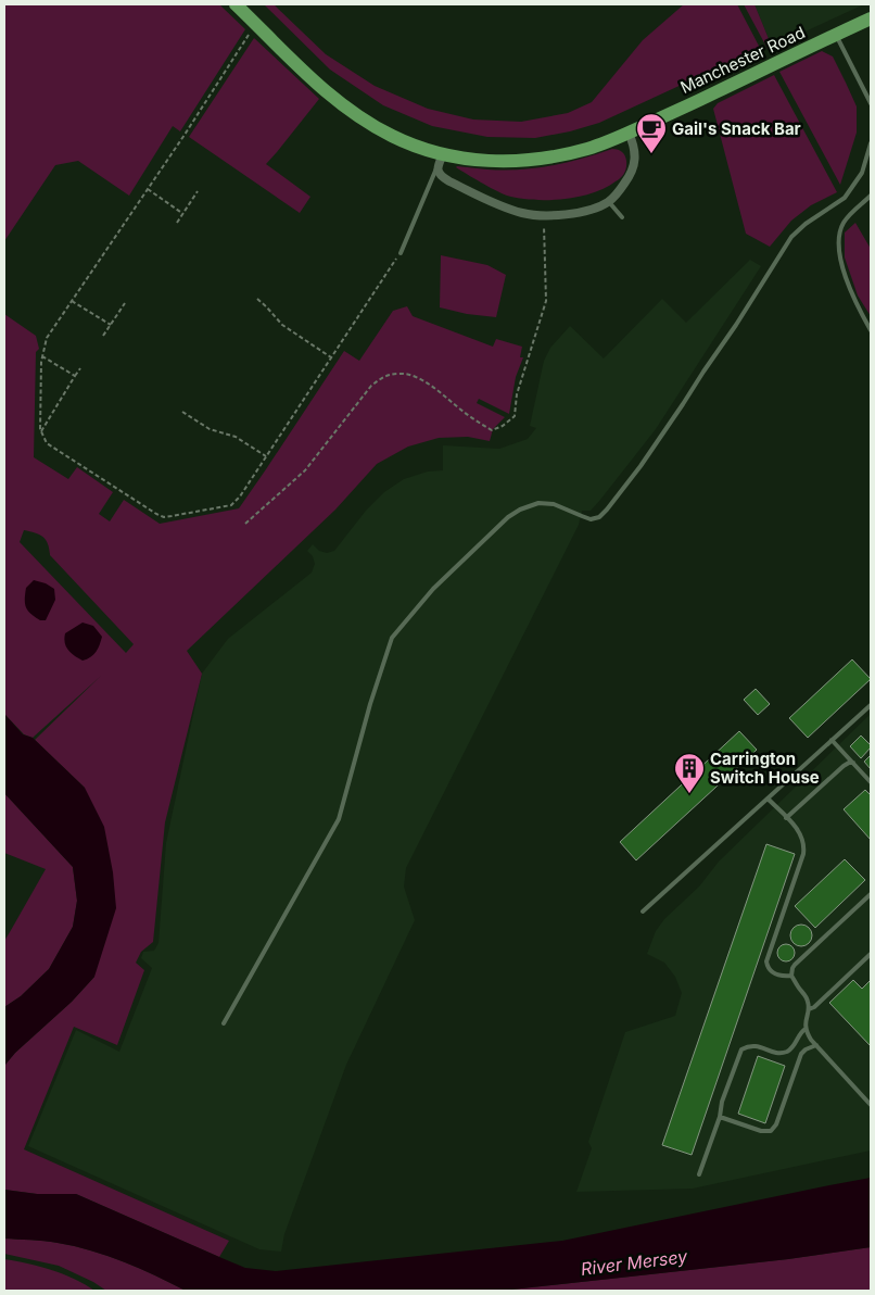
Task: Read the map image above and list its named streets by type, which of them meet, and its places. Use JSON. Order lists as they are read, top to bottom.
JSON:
{
  "streets": {
    "main road": ["Manchester Road"]
  },
  "water": ["River Mersey"],
  "places": {
    "cafe": ["Gail's Snack Bar"],
    "building": ["Carrington Switch House"]
  }
}
